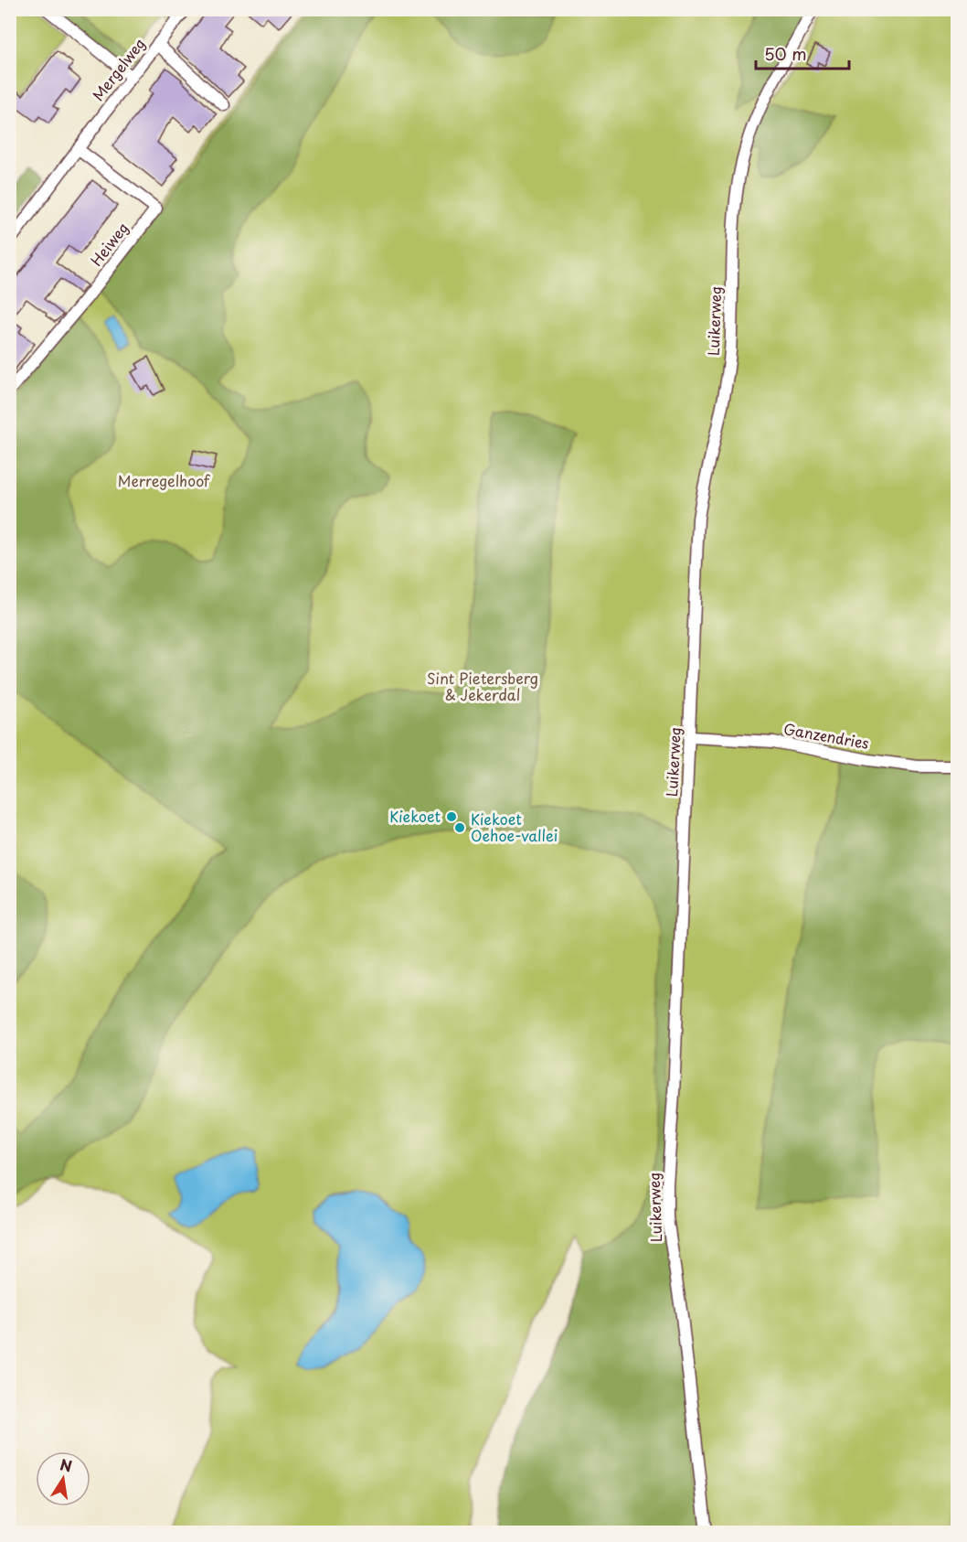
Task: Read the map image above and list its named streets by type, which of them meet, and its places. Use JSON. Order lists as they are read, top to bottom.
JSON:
{
  "streets": {
    "street": [
      "Mergelweg",
      "Heiweg",
      "Luikerweg",
      "Ganzendries"
    ]
  },
  "crossings": [
    ["Mergelweg", "Heiweg"],
    ["Luikerweg", "Ganzendries"]
  ],
  "parks": ["Merregelhoof", "Sint Pietersberg & Jekerdal"],
  "places": ["Kiekoet", "Kiekoet Oehoe-vallei"],
  "scale_bar": "50 m",
  "north": "top"
}
